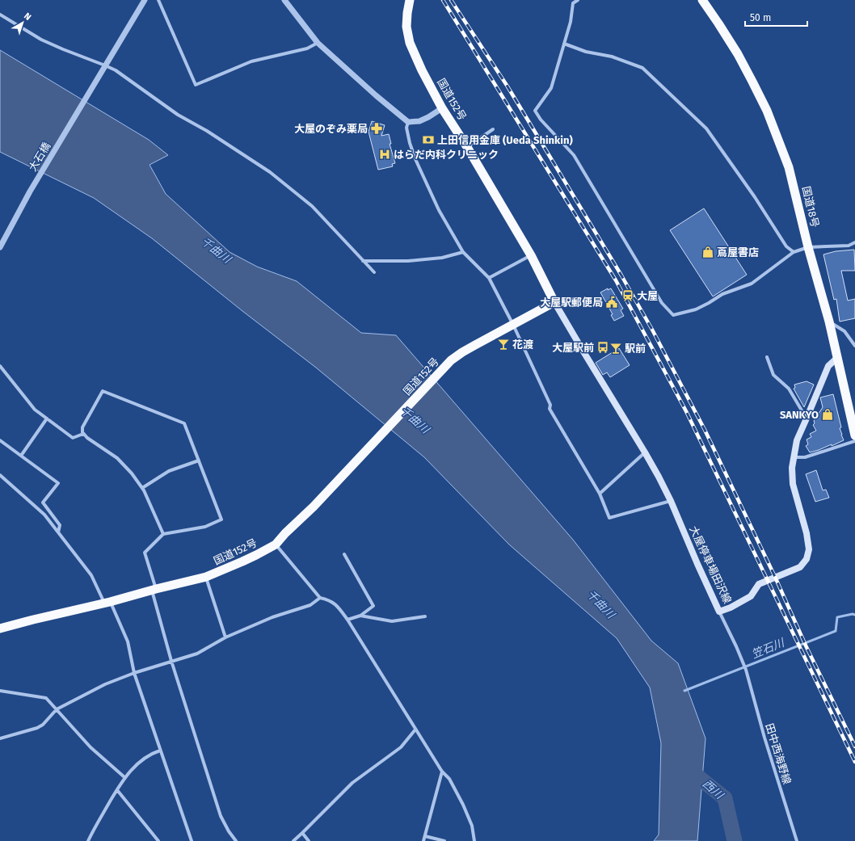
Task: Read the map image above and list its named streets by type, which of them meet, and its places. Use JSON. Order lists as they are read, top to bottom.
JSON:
{
  "streets": {
    "highway": ["国道152号", "国道18号"],
    "main road": ["大屋停車場田沢線"],
    "street": ["大石橋", "田中西海野線"]
  },
  "crossings": [
    ["国道152号", "大屋停車場田沢線"],
    ["国道18号", "大屋停車場田沢線"],
    ["大屋停車場田沢線", "田中西海野線"]
  ],
  "water": ["千曲川", "笠石川", "西川"],
  "places": {
    "pharmacy": ["大屋のぞみ薬局"],
    "bank": ["上田信用金庫 (Ueda Shinkin)"],
    "hospital": ["はらだ内科クリニック"],
    "shop": ["蔦屋書店", "SANKYO"],
    "station": ["大屋"],
    "public building": ["大屋駅郵便局"],
    "bar": ["花渡", "駅前"],
    "bus stop": ["大屋駅前"]
  },
  "scale_bar": "50 m",
  "north": "top right"
}
